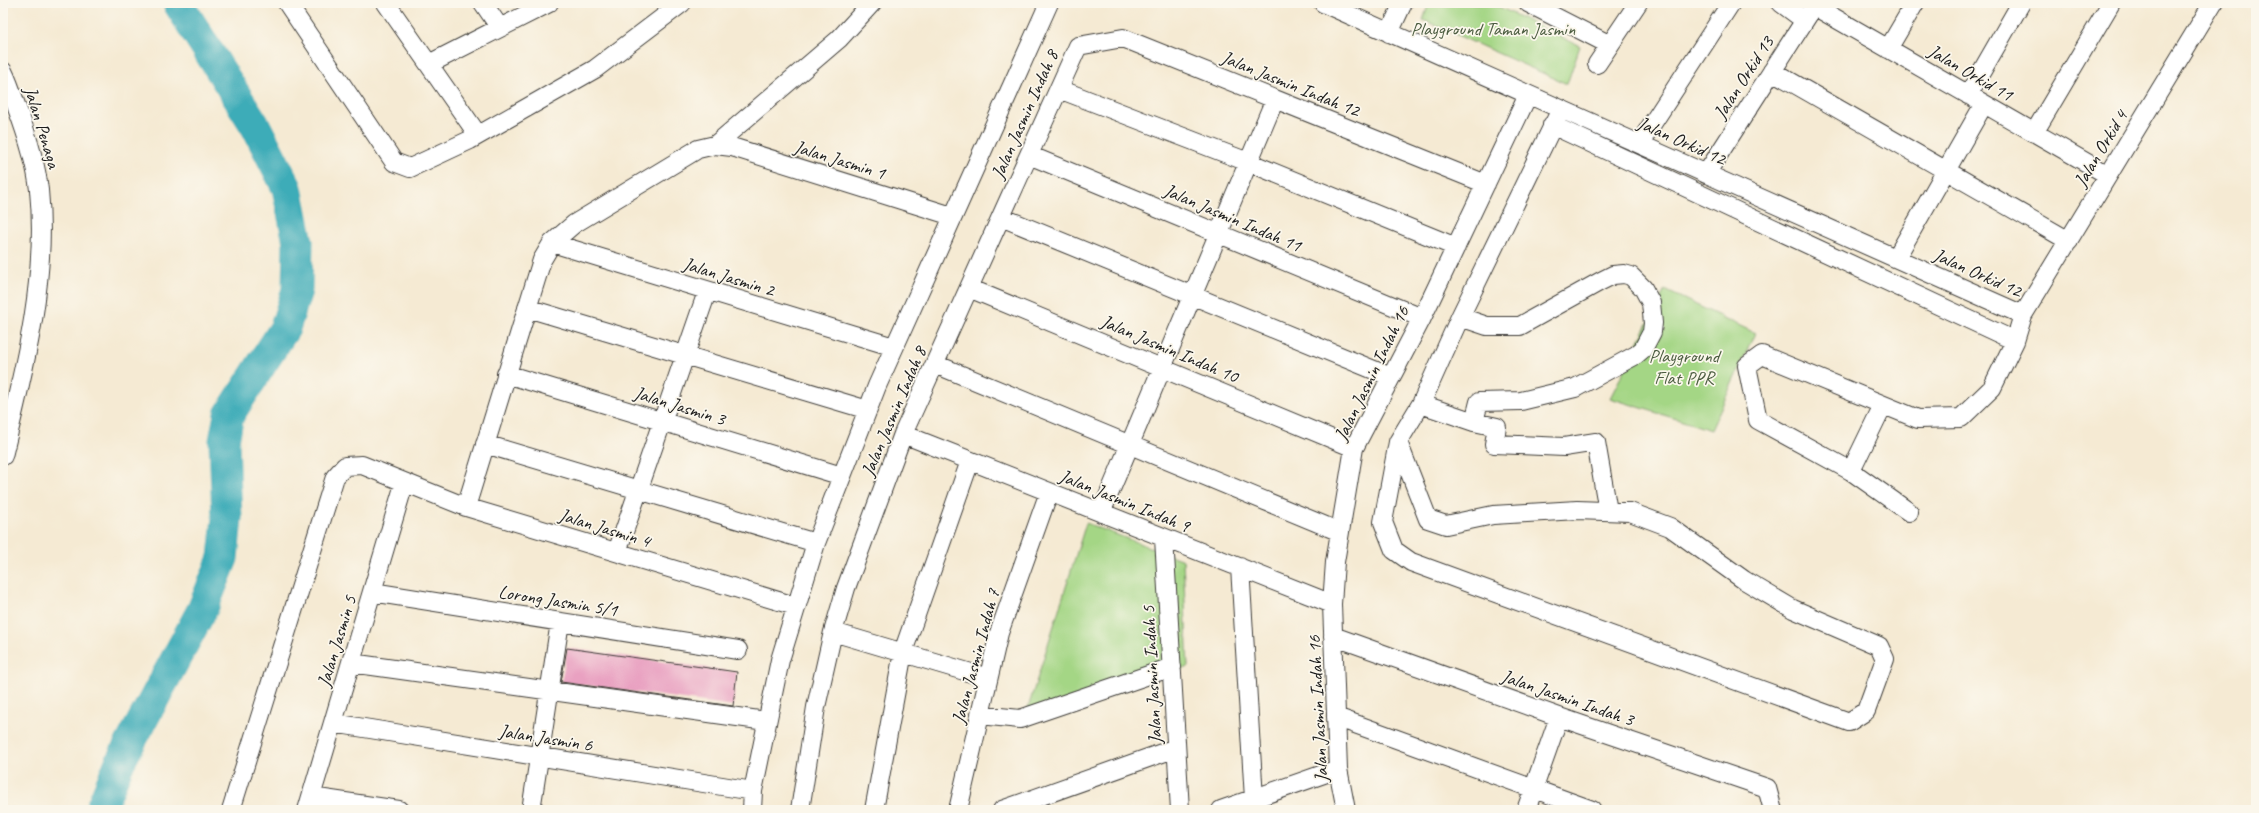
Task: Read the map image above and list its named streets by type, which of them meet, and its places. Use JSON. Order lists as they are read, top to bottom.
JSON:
{
  "streets": {
    "street": [
      "Jalan Orkid 11",
      "Jalan Orkid 13",
      "Jalan Jasmin Indah 12",
      "Jalan Jasmin Indah 8",
      "Jalan Penaga",
      "Jalan Orkid 12",
      "Jalan Orkid 4",
      "Jalan Jasmin 1",
      "Jalan Jasmin Indah 11",
      "Jalan Jasmin 2",
      "Jalan Jasmin Indah 10",
      "Jalan Jasmin Indah 16",
      "Jalan Jasmin 3",
      "Jalan Jasmin Indah 9",
      "Jalan Jasmin 4",
      "Lorong Jasmin 5/1",
      "Jalan Jasmin 5",
      "Jalan Jasmin Indah 7",
      "Jalan Jasmin Indah 5",
      "Jalan Jasmin Indah 3",
      "Jalan Jasmin 6"
    ]
  },
  "crossings": [
    ["Jalan Orkid 11", "Jalan Orkid 13"],
    ["Jalan Orkid 11", "Jalan Orkid 4"],
    ["Jalan Orkid 13", "Jalan Orkid 12"],
    ["Jalan Jasmin Indah 12", "Jalan Jasmin Indah 8"],
    ["Jalan Jasmin Indah 12", "Jalan Jasmin Indah 16"],
    ["Jalan Jasmin Indah 8", "Jalan Jasmin Indah 11"],
    ["Jalan Jasmin Indah 8", "Jalan Jasmin Indah 10"],
    ["Jalan Jasmin Indah 8", "Jalan Jasmin Indah 9"],
    ["Jalan Orkid 12", "Jalan Orkid 4"],
    ["Jalan Orkid 12", "Jalan Jasmin Indah 16"],
    ["Jalan Jasmin Indah 11", "Jalan Jasmin Indah 16"],
    ["Jalan Jasmin Indah 10", "Jalan Jasmin Indah 16"],
    ["Jalan Jasmin Indah 16", "Jalan Jasmin Indah 9"],
    ["Jalan Jasmin Indah 16", "Jalan Jasmin Indah 3"],
    ["Jalan Jasmin Indah 9", "Jalan Jasmin Indah 7"],
    ["Jalan Jasmin Indah 9", "Jalan Jasmin Indah 5"],
    ["Jalan Jasmin 4", "Jalan Jasmin 5"],
    ["Lorong Jasmin 5/1", "Jalan Jasmin 5"],
    ["Jalan Jasmin 5", "Jalan Jasmin 6"]
  ],
  "parks": ["Playground Taman Jasmin", "Playground Flat PPR"]
}
